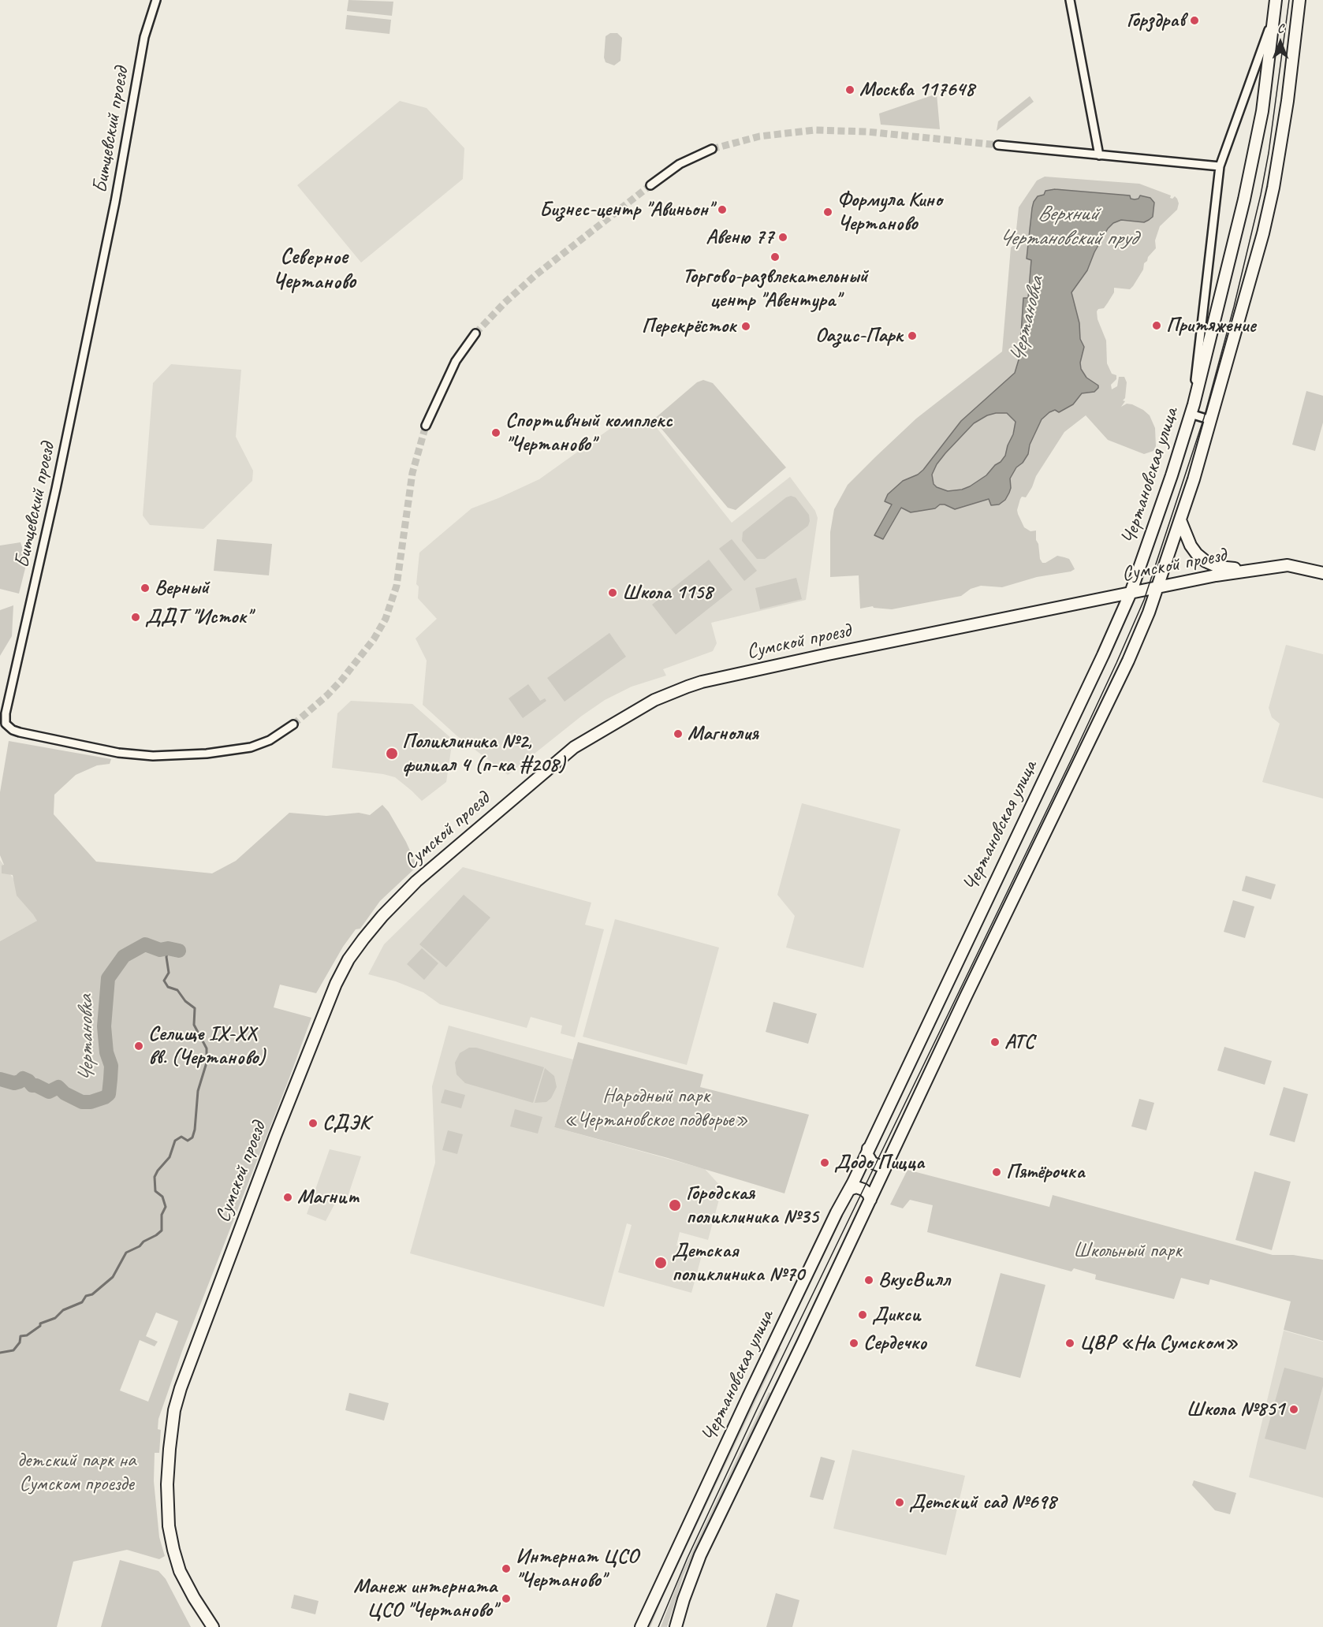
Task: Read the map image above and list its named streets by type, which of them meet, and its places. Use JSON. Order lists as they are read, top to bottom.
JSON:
{
  "streets": {
    "main road": ["Чертановская улица", "Сумской проезд"],
    "street": ["Битцевский проезд"]
  },
  "crossings": [
    ["Чертановская улица", "Сумской проезд"]
  ],
  "districts": ["Северное Чертаново"],
  "water": ["Верхний Чертановский пруд", "Чертановка"],
  "parks": ["Народный парк «Чертановское подворье»", "Школьный парк", "детский парк на Сумском проезде"],
  "places": [
    "Горздрав",
    "Москва 117648",
    "Бизнес-центр \"Авиньон\"",
    "Формула Кино Чертаново",
    "Авеню 77",
    "Торгово-развлекательный центр \"Авентура\"",
    "Притяжение",
    "Перекрёсток",
    "Оазис-Парк",
    "Спортивный комплекс \"Чертаново\"",
    "Верный",
    "Школа 1158",
    "ДДТ \"Исток\"",
    "Магнолия",
    "Поликлиника №2, филиал 4 (п-ка #208)",
    "АТС",
    "Селище IX-XX вв. (Чертаново)",
    "СДЭК",
    "Додо Пицца",
    "Пятёрочка",
    "Магнит",
    "Городская поликлиника №35",
    "Детская поликлиника №70",
    "ВкусВилл",
    "Дикси",
    "Сердечко",
    "ЦВР «На Сумском»",
    "Школа №851",
    "Детский сад №698",
    "Интернат ЦСО \"Чертаново\"",
    "Манеж интерната ЦСО \"Чертаново\""
  ],
  "north": "top"
}
